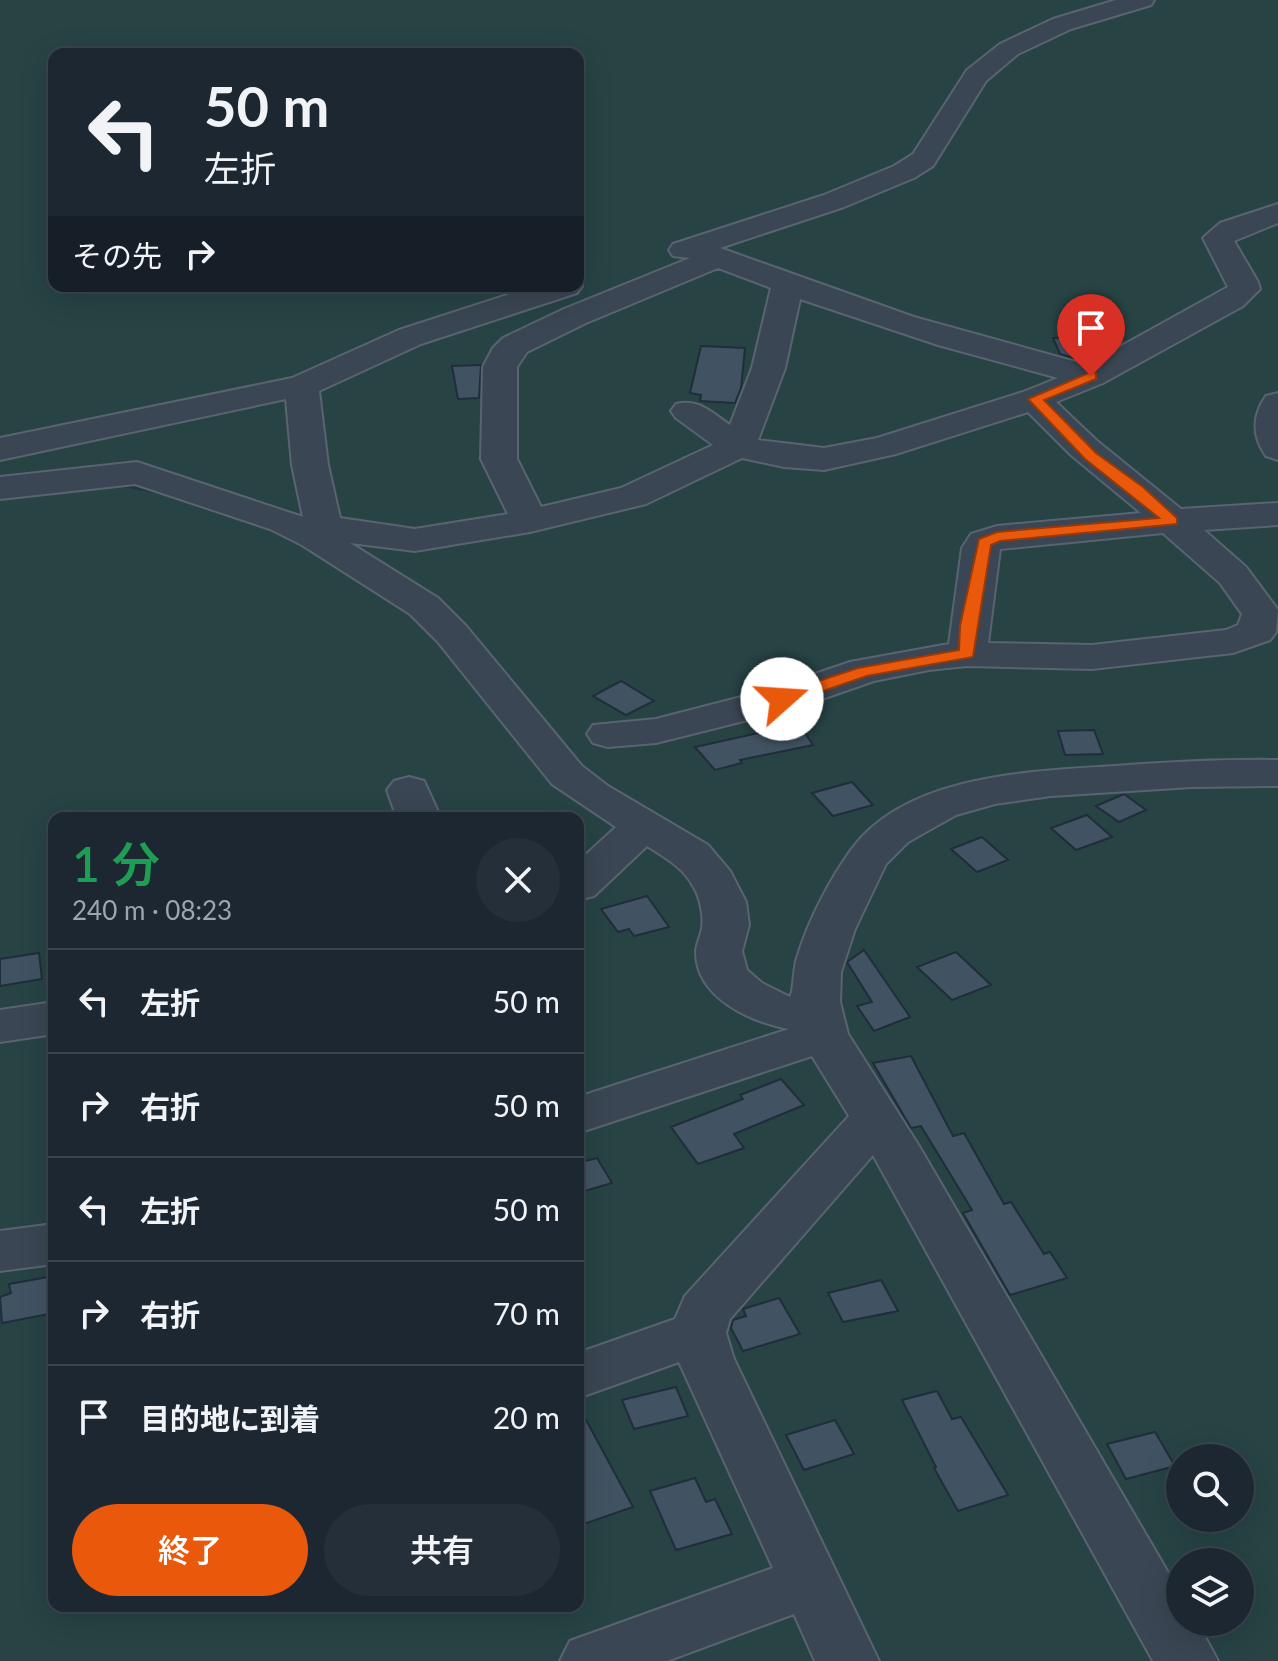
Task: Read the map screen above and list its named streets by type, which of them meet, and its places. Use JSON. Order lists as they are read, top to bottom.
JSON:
{
  "page": {
    "turn": ["50 m", "左折"],
    "then": "その先",
    "heading": ["1 分", "240 m · 08:23"],
    "list": [
      {
        "name": "左折",
        "value": "50 m"
      },
      {
        "name": "右折",
        "value": "50 m"
      },
      {
        "name": "左折",
        "value": "50 m"
      },
      {
        "name": "右折",
        "value": "70 m"
      },
      {
        "name": "目的地に到着",
        "value": "20 m"
      }
    ],
    "buttons": ["終了", "共有"]
  }
}
